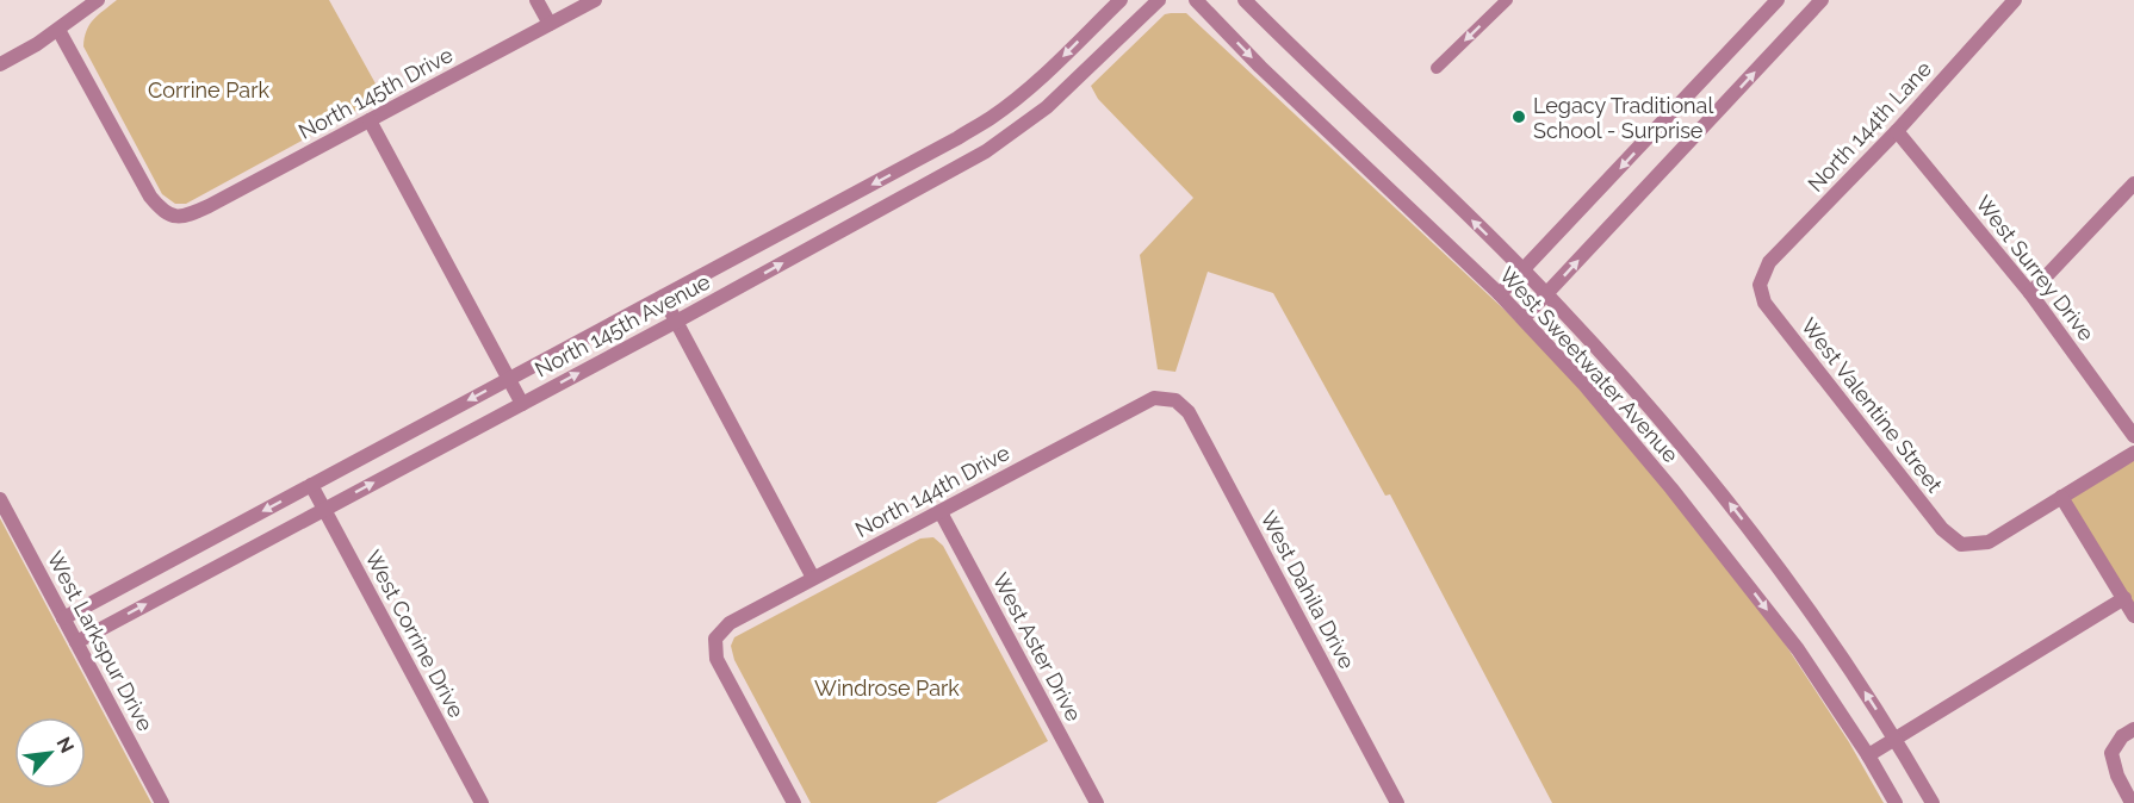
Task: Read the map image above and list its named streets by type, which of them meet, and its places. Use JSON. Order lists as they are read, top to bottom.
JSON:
{
  "streets": {
    "street": [
      "North 145th Drive",
      "North 144th Lane",
      "West Surrey Drive",
      "North 145th Avenue",
      "West Sweetwater Avenue",
      "West Valentine Street",
      "North 144th Drive",
      "West Dahila Drive",
      "West Corrine Drive",
      "West Larkspur Drive",
      "West Aster Drive"
    ]
  },
  "crossings": [
    ["North 144th Lane", "West Surrey Drive"],
    ["North 144th Lane", "West Valentine Street"],
    ["North 145th Avenue", "West Corrine Drive"],
    ["North 145th Avenue", "West Larkspur Drive"],
    ["North 144th Drive", "West Dahila Drive"],
    ["North 144th Drive", "West Aster Drive"]
  ],
  "parks": ["Corrine Park", "Windrose Park"],
  "places": ["Legacy Traditional School - Surprise"],
  "north": "top right"
}
